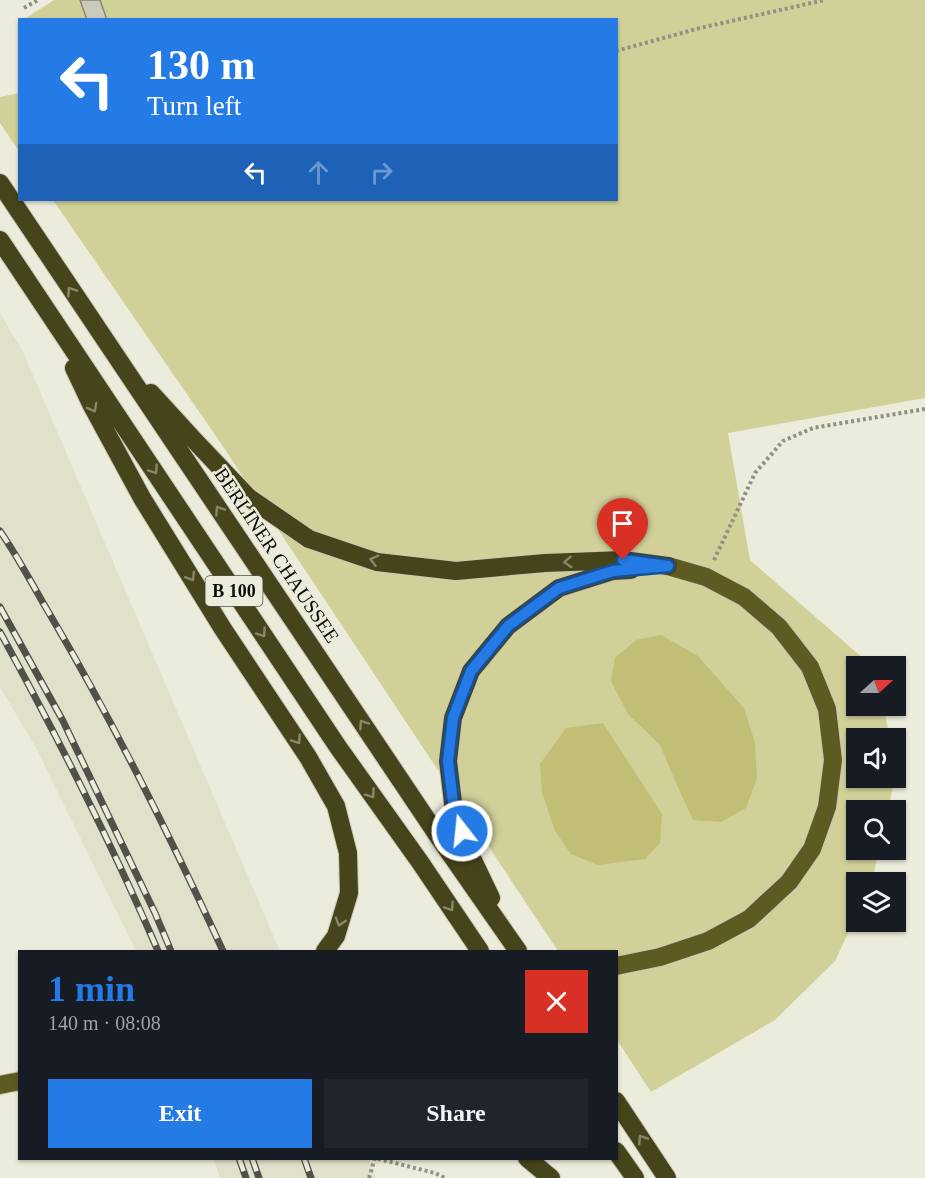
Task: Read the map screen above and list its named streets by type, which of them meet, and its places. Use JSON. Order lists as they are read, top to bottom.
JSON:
{
  "streets": {
    "highway": ["BERLINER CHAUSSEE", "B 100"]
  },
  "north": "right",
  "page": {
    "turn": ["130 m", "Turn left"],
    "heading": ["1 min", "140 m · 08:08"],
    "buttons": ["Exit", "Share"]
  }
}
